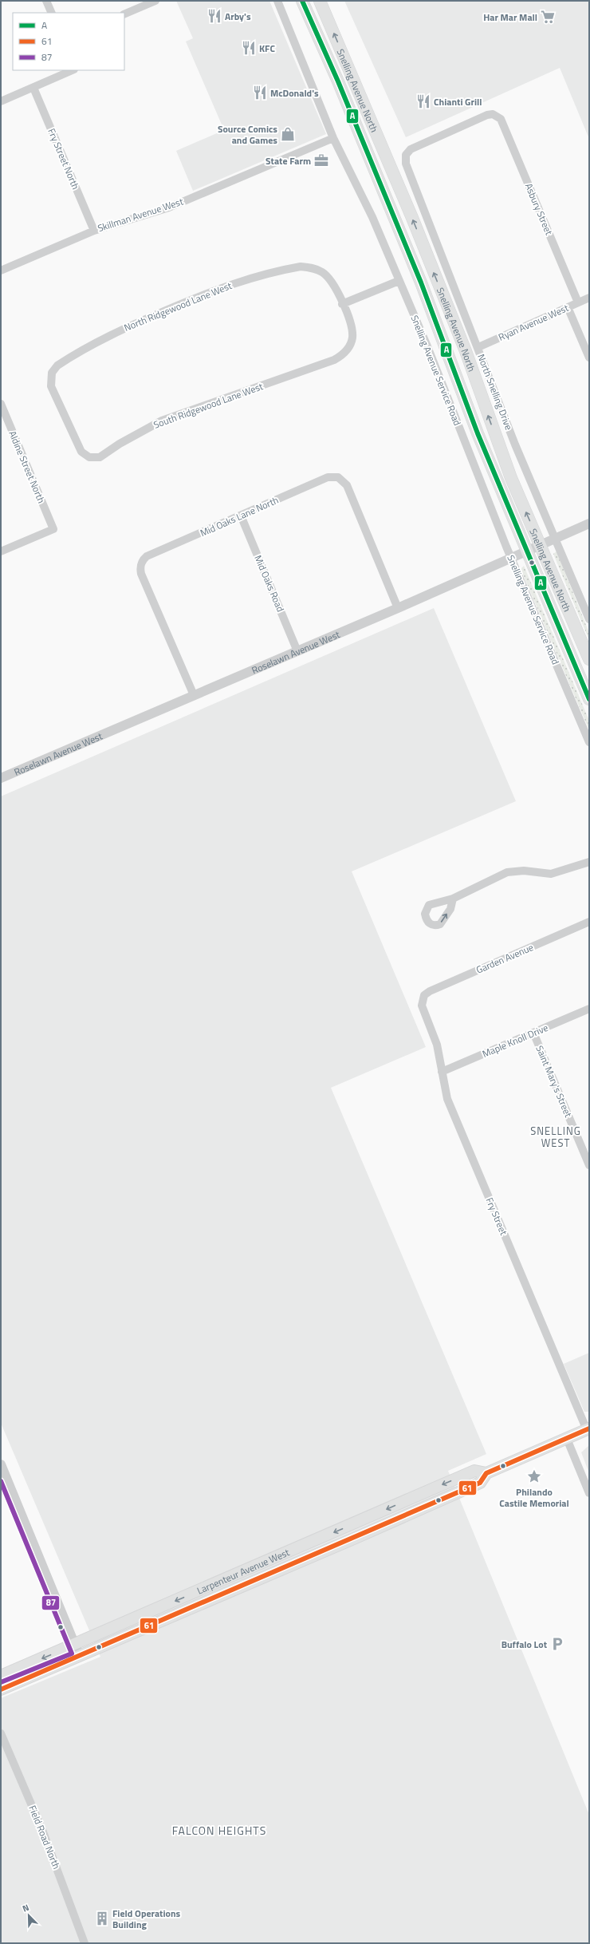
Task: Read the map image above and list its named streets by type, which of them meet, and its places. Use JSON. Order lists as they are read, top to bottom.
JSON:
{
  "streets": {
    "main road": ["Snelling Avenue North", "Larpenteur Avenue West"],
    "street": [
      "Fry Street North",
      "Asbury Street",
      "Skillman Avenue West",
      "North Ridgewood Lane West",
      "Ryan Avenue West",
      "Snelling Avenue Service Road",
      "North Snelling Drive",
      "South Ridgewood Lane West",
      "Aldine Street North",
      "Mid Oaks Lane North",
      "Mid Oaks Road",
      "Roselawn Avenue West",
      "Garden Avenue",
      "Maple Knoll Drive",
      "Saint Mary's Street",
      "Fry Street",
      "Field Road North"
    ]
  },
  "crossings": [
    ["Snelling Avenue North", "Roselawn Avenue West"],
    ["Fry Street North", "Skillman Avenue West"],
    ["Asbury Street", "Ryan Avenue West"],
    ["Asbury Street", "North Snelling Drive"],
    ["Skillman Avenue West", "Snelling Avenue Service Road"],
    ["North Ridgewood Lane West", "South Ridgewood Lane West"],
    ["Ryan Avenue West", "North Snelling Drive"],
    ["Snelling Avenue Service Road", "Roselawn Avenue West"],
    ["North Snelling Drive", "Roselawn Avenue West"],
    ["Mid Oaks Lane North", "Mid Oaks Road"],
    ["Mid Oaks Lane North", "Roselawn Avenue West"],
    ["Mid Oaks Road", "Roselawn Avenue West"],
    ["Garden Avenue", "Fry Street"],
    ["Maple Knoll Drive", "Saint Mary's Street"],
    ["Maple Knoll Drive", "Fry Street"],
    ["Fry Street", "Larpenteur Avenue West"]
  ],
  "districts": ["SNELLING WEST", "FALCON HEIGHTS"],
  "places": {
    "restaurant": [
      "Arby's",
      "KFC",
      "McDonald's",
      "Chianti Grill"
    ],
    "supermarket": ["Har Mar Mall"],
    "shop": ["Source Comics and Games"],
    "office": ["State Farm"],
    "place": ["Philando Castile Memorial"],
    "parking": ["Buffalo Lot"],
    "building": ["Field Operations Building"]
  },
  "lines": ["transit line A", "transit line 61", "transit line 87"],
  "legend": ["A", "61", "87"],
  "north": "top left"
}
